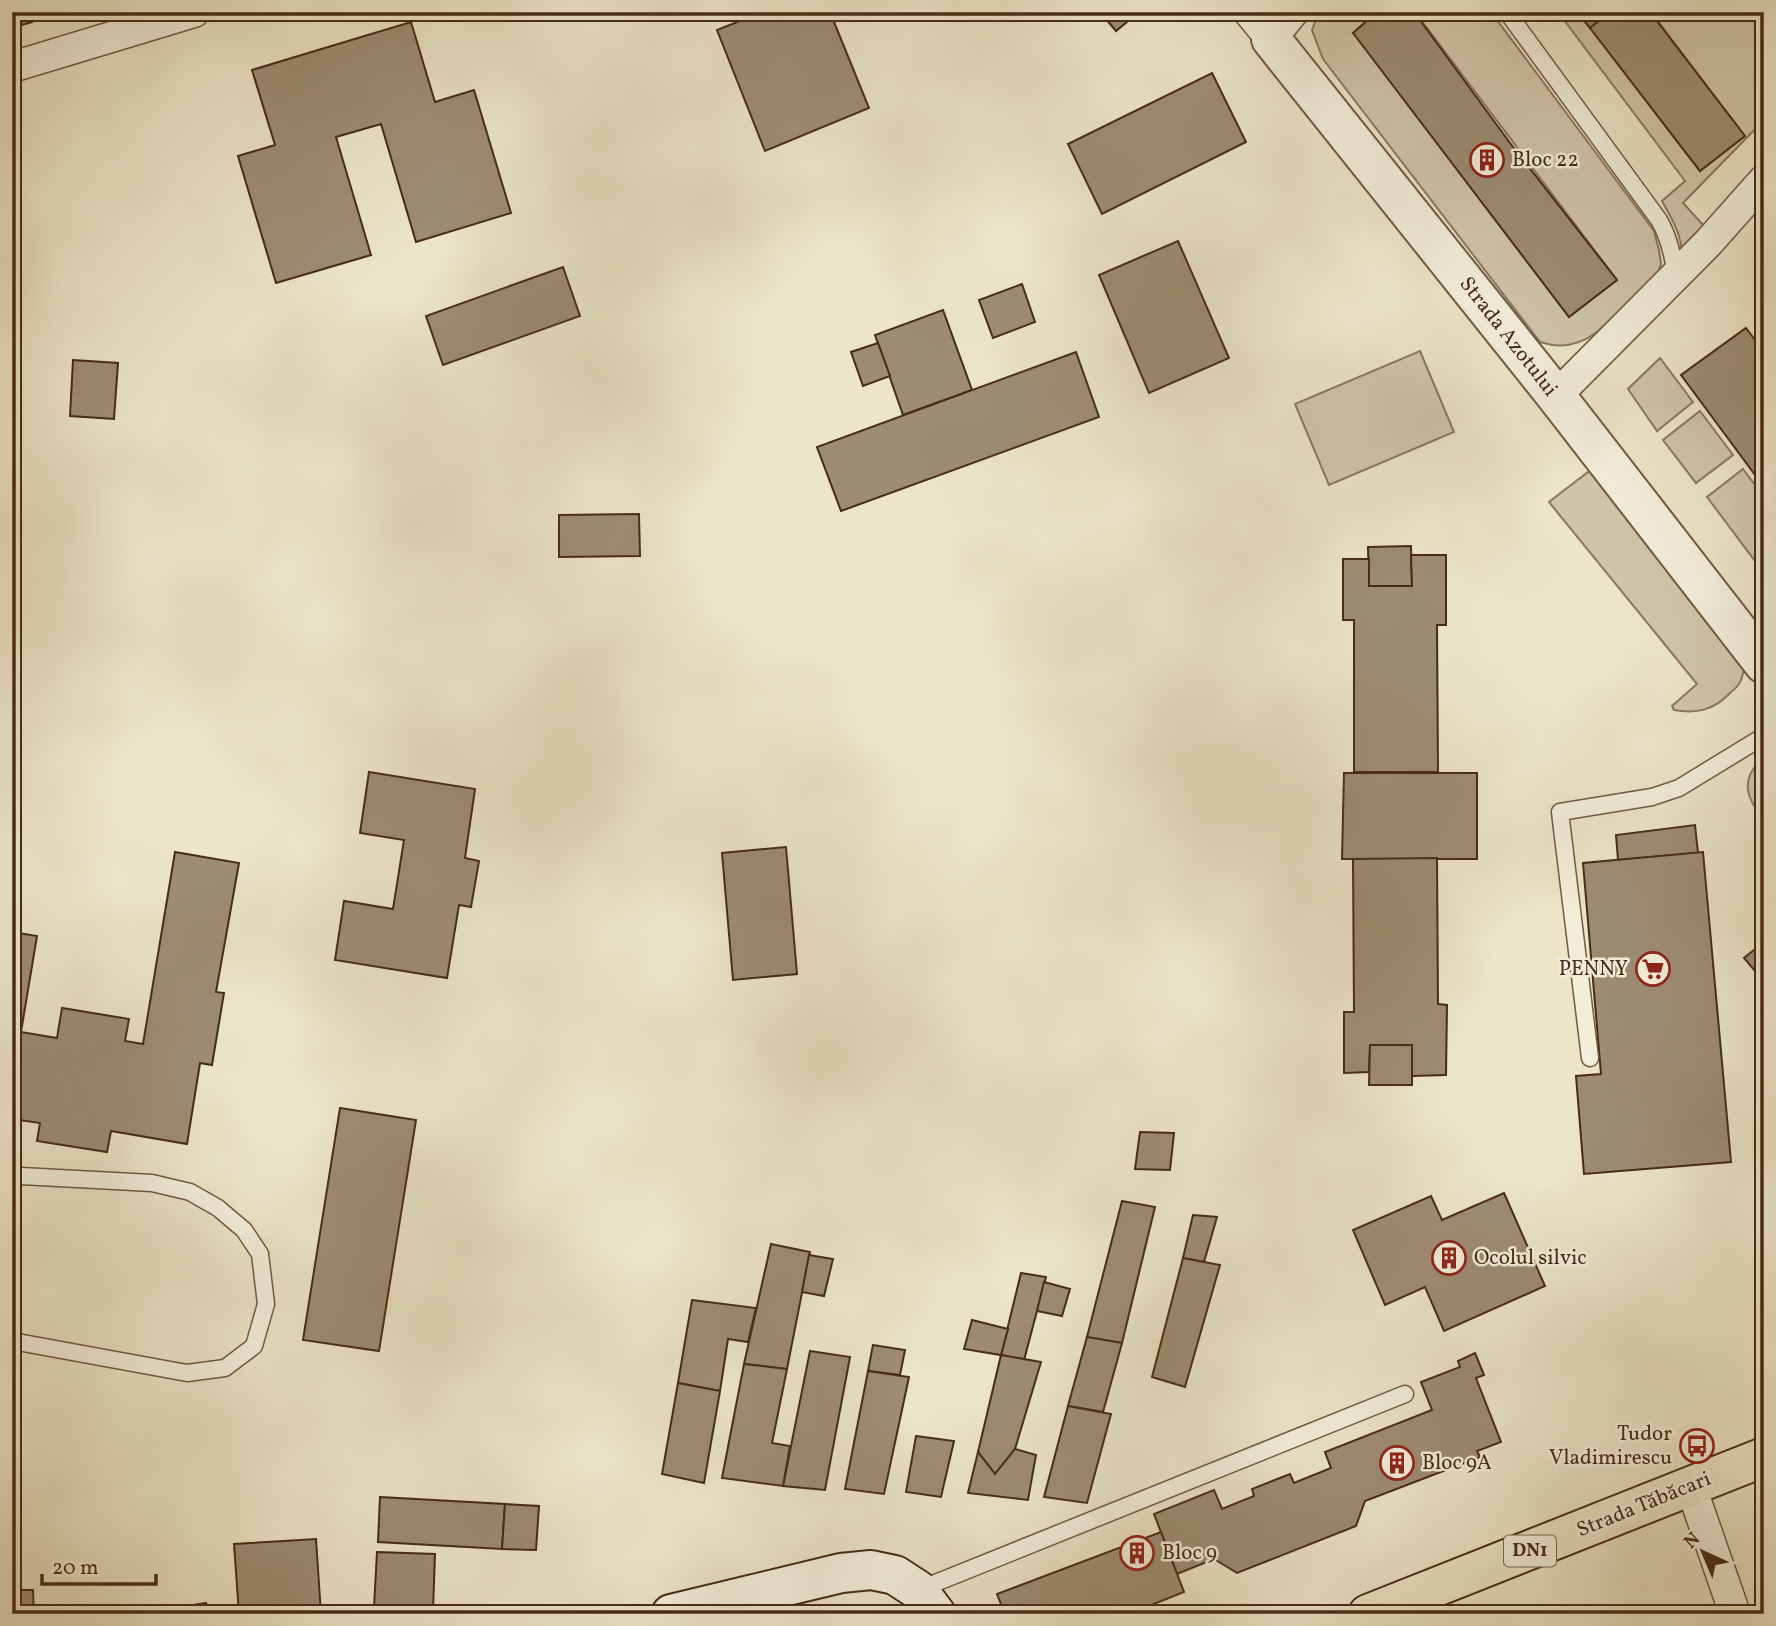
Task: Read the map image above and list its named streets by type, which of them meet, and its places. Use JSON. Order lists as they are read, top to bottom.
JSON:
{
  "streets": {
    "main road": ["Strada Tăbăcari", "DN1"],
    "street": ["Strada Azotului"]
  },
  "places": {
    "building": [
      "Bloc 22",
      "Ocolul silvic",
      "Bloc 9A",
      "Bloc 9"
    ],
    "supermarket": ["PENNY"],
    "bus stop": ["Tudor Vladimirescu"]
  },
  "scale_bar": "20 m",
  "north": "top left"
}
